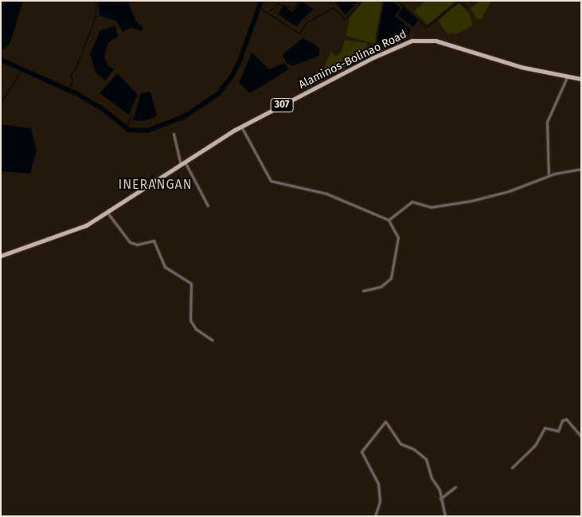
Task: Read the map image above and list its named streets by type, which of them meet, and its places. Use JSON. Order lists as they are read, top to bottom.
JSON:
{
  "streets": {
    "main road": ["Alaminos-Bolinao Road", "307"]
  },
  "districts": ["INERANGAN"]
}
